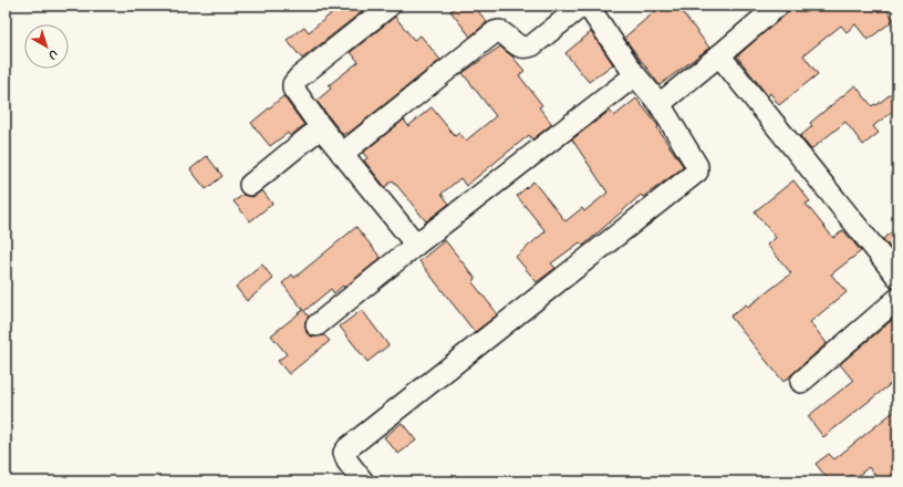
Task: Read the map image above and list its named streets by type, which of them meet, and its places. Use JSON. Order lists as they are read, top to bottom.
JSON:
{
  "north": "bottom right"
}
